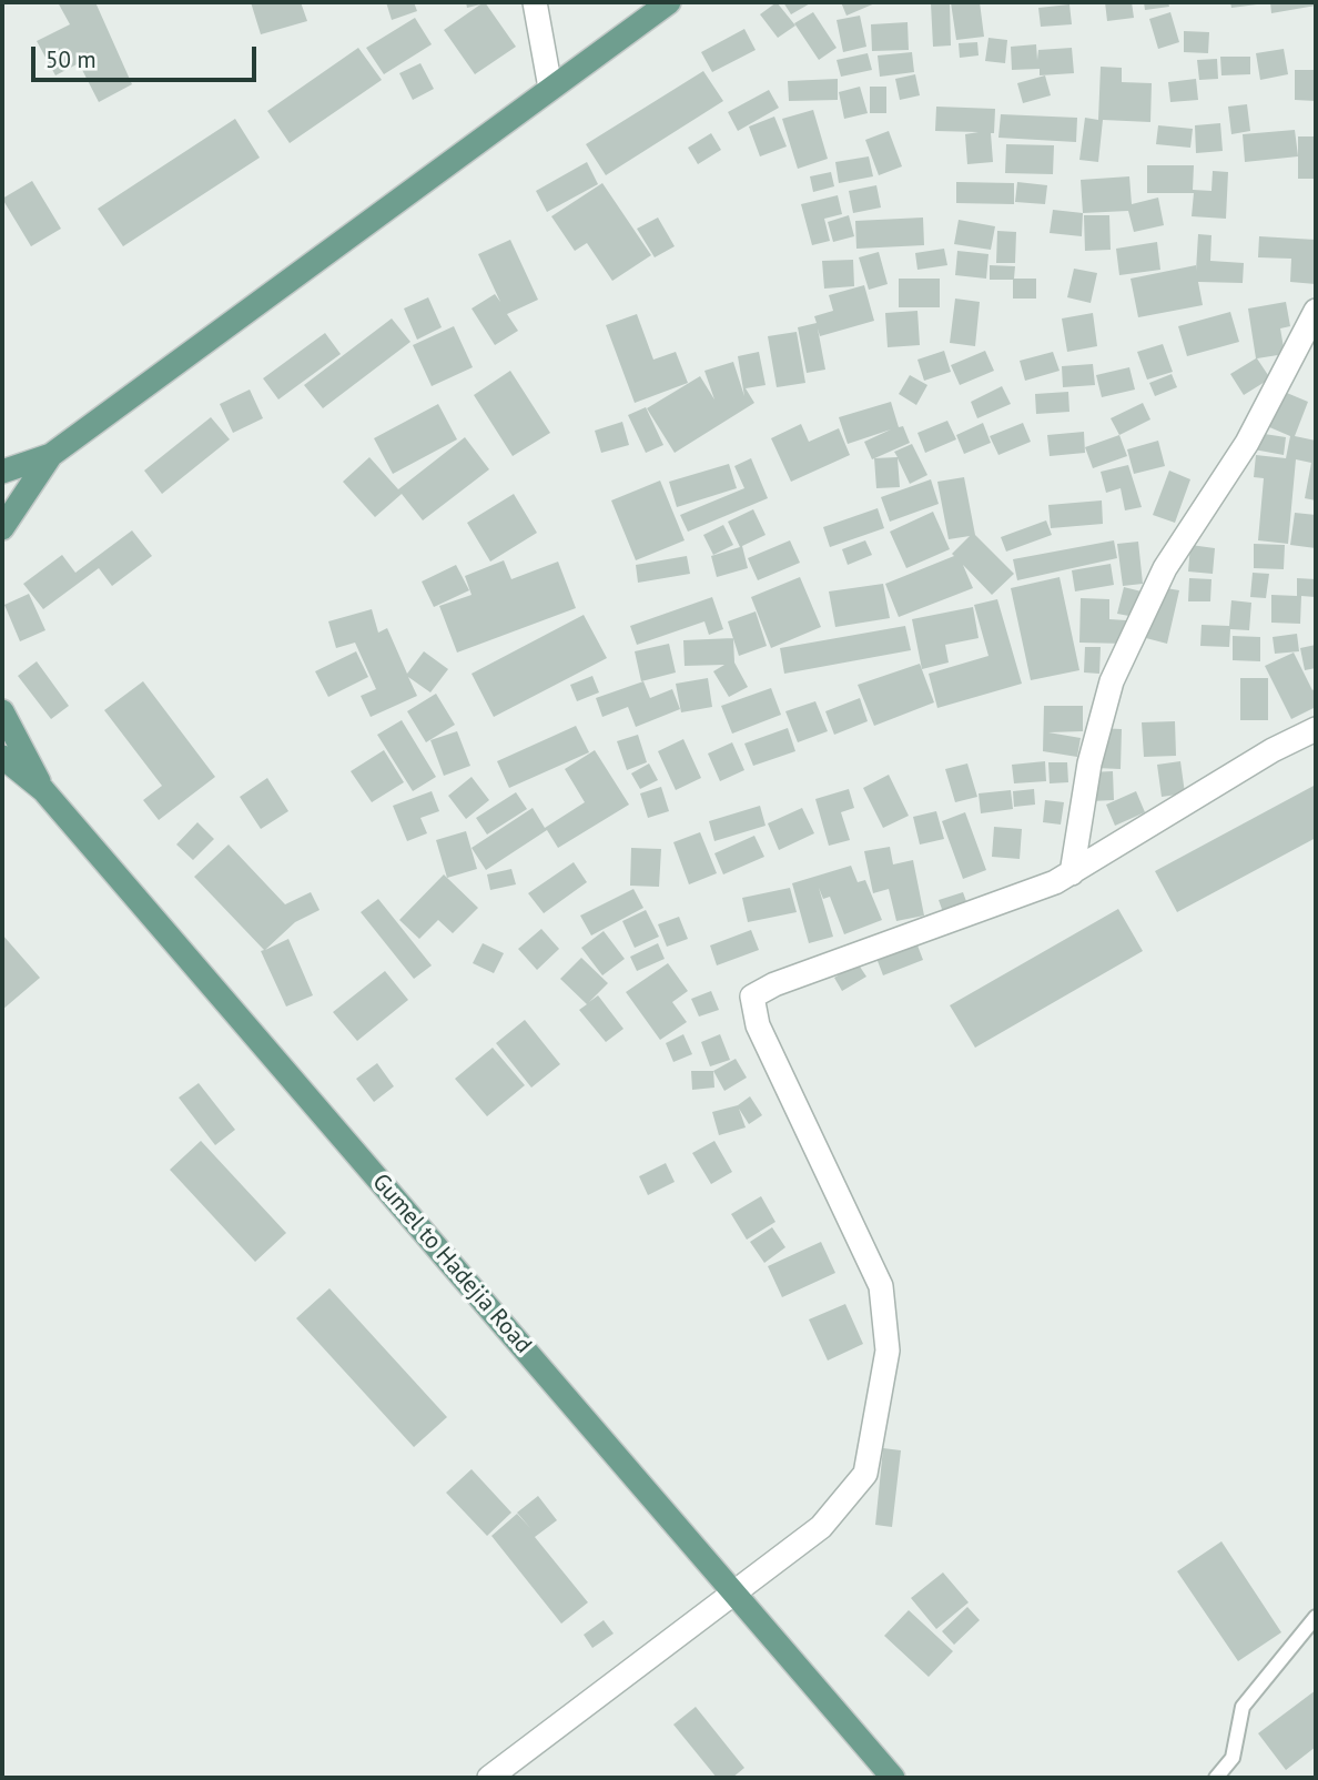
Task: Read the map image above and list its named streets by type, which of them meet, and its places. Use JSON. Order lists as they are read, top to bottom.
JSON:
{
  "streets": {
    "main road": ["Gumel to Hadejia Road"]
  },
  "scale_bar": "50 m"
}
